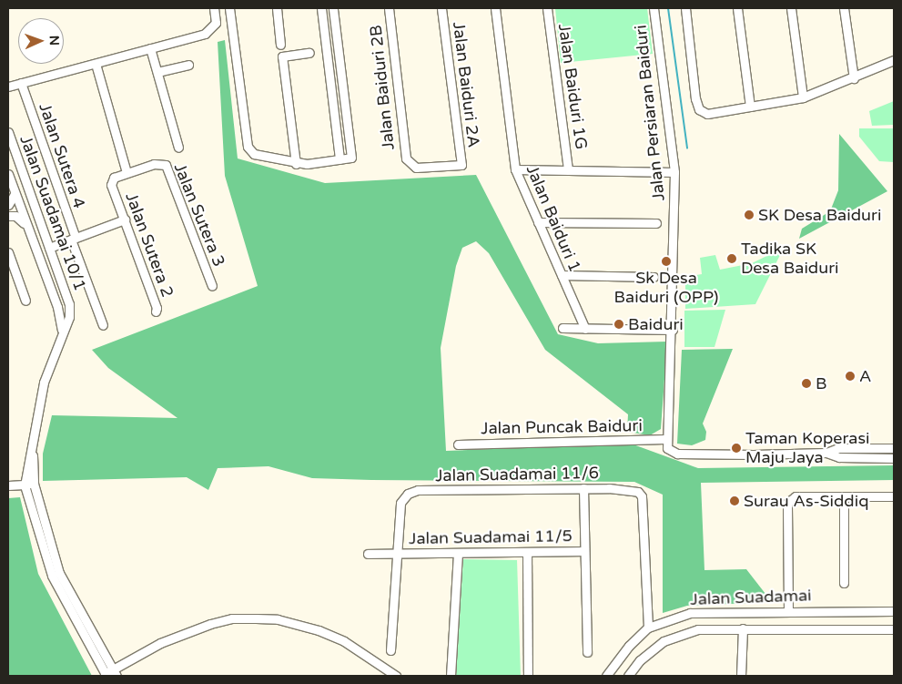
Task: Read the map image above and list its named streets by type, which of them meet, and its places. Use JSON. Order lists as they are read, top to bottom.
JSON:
{
  "streets": {
    "street": [
      "Jalan Baiduri 2A",
      "Jalan Baiduri 1G",
      "Jalan Baiduri 2B",
      "Jalan Persiaran Baiduri",
      "Jalan Sutera 4",
      "Jalan Suadamai 10/1",
      "Jalan Sutera 3",
      "Jalan Baiduri 1",
      "Jalan Sutera 2",
      "Jalan Puncak Baiduri",
      "Jalan Suadamai 11/6",
      "Jalan Suadamai 11/5",
      "Jalan Suadamai"
    ]
  },
  "crossings": [
    ["Jalan Baiduri 2A", "Jalan Baiduri 2B"],
    ["Jalan Persiaran Baiduri", "Jalan Puncak Baiduri"],
    ["Jalan Sutera 3", "Jalan Sutera 2"],
    ["Jalan Suadamai 11/6", "Jalan Suadamai 11/5"],
    ["Jalan Suadamai 11/6", "Jalan Suadamai"]
  ],
  "places": [
    "SK Desa Baiduri",
    "Tadika SK Desa Baiduri",
    "Sk Desa Baiduri (OPP)",
    "Baiduri",
    "A",
    "B",
    "Taman Koperasi Maju Jaya",
    "Surau As-Siddiq"
  ],
  "north": "right"
}
